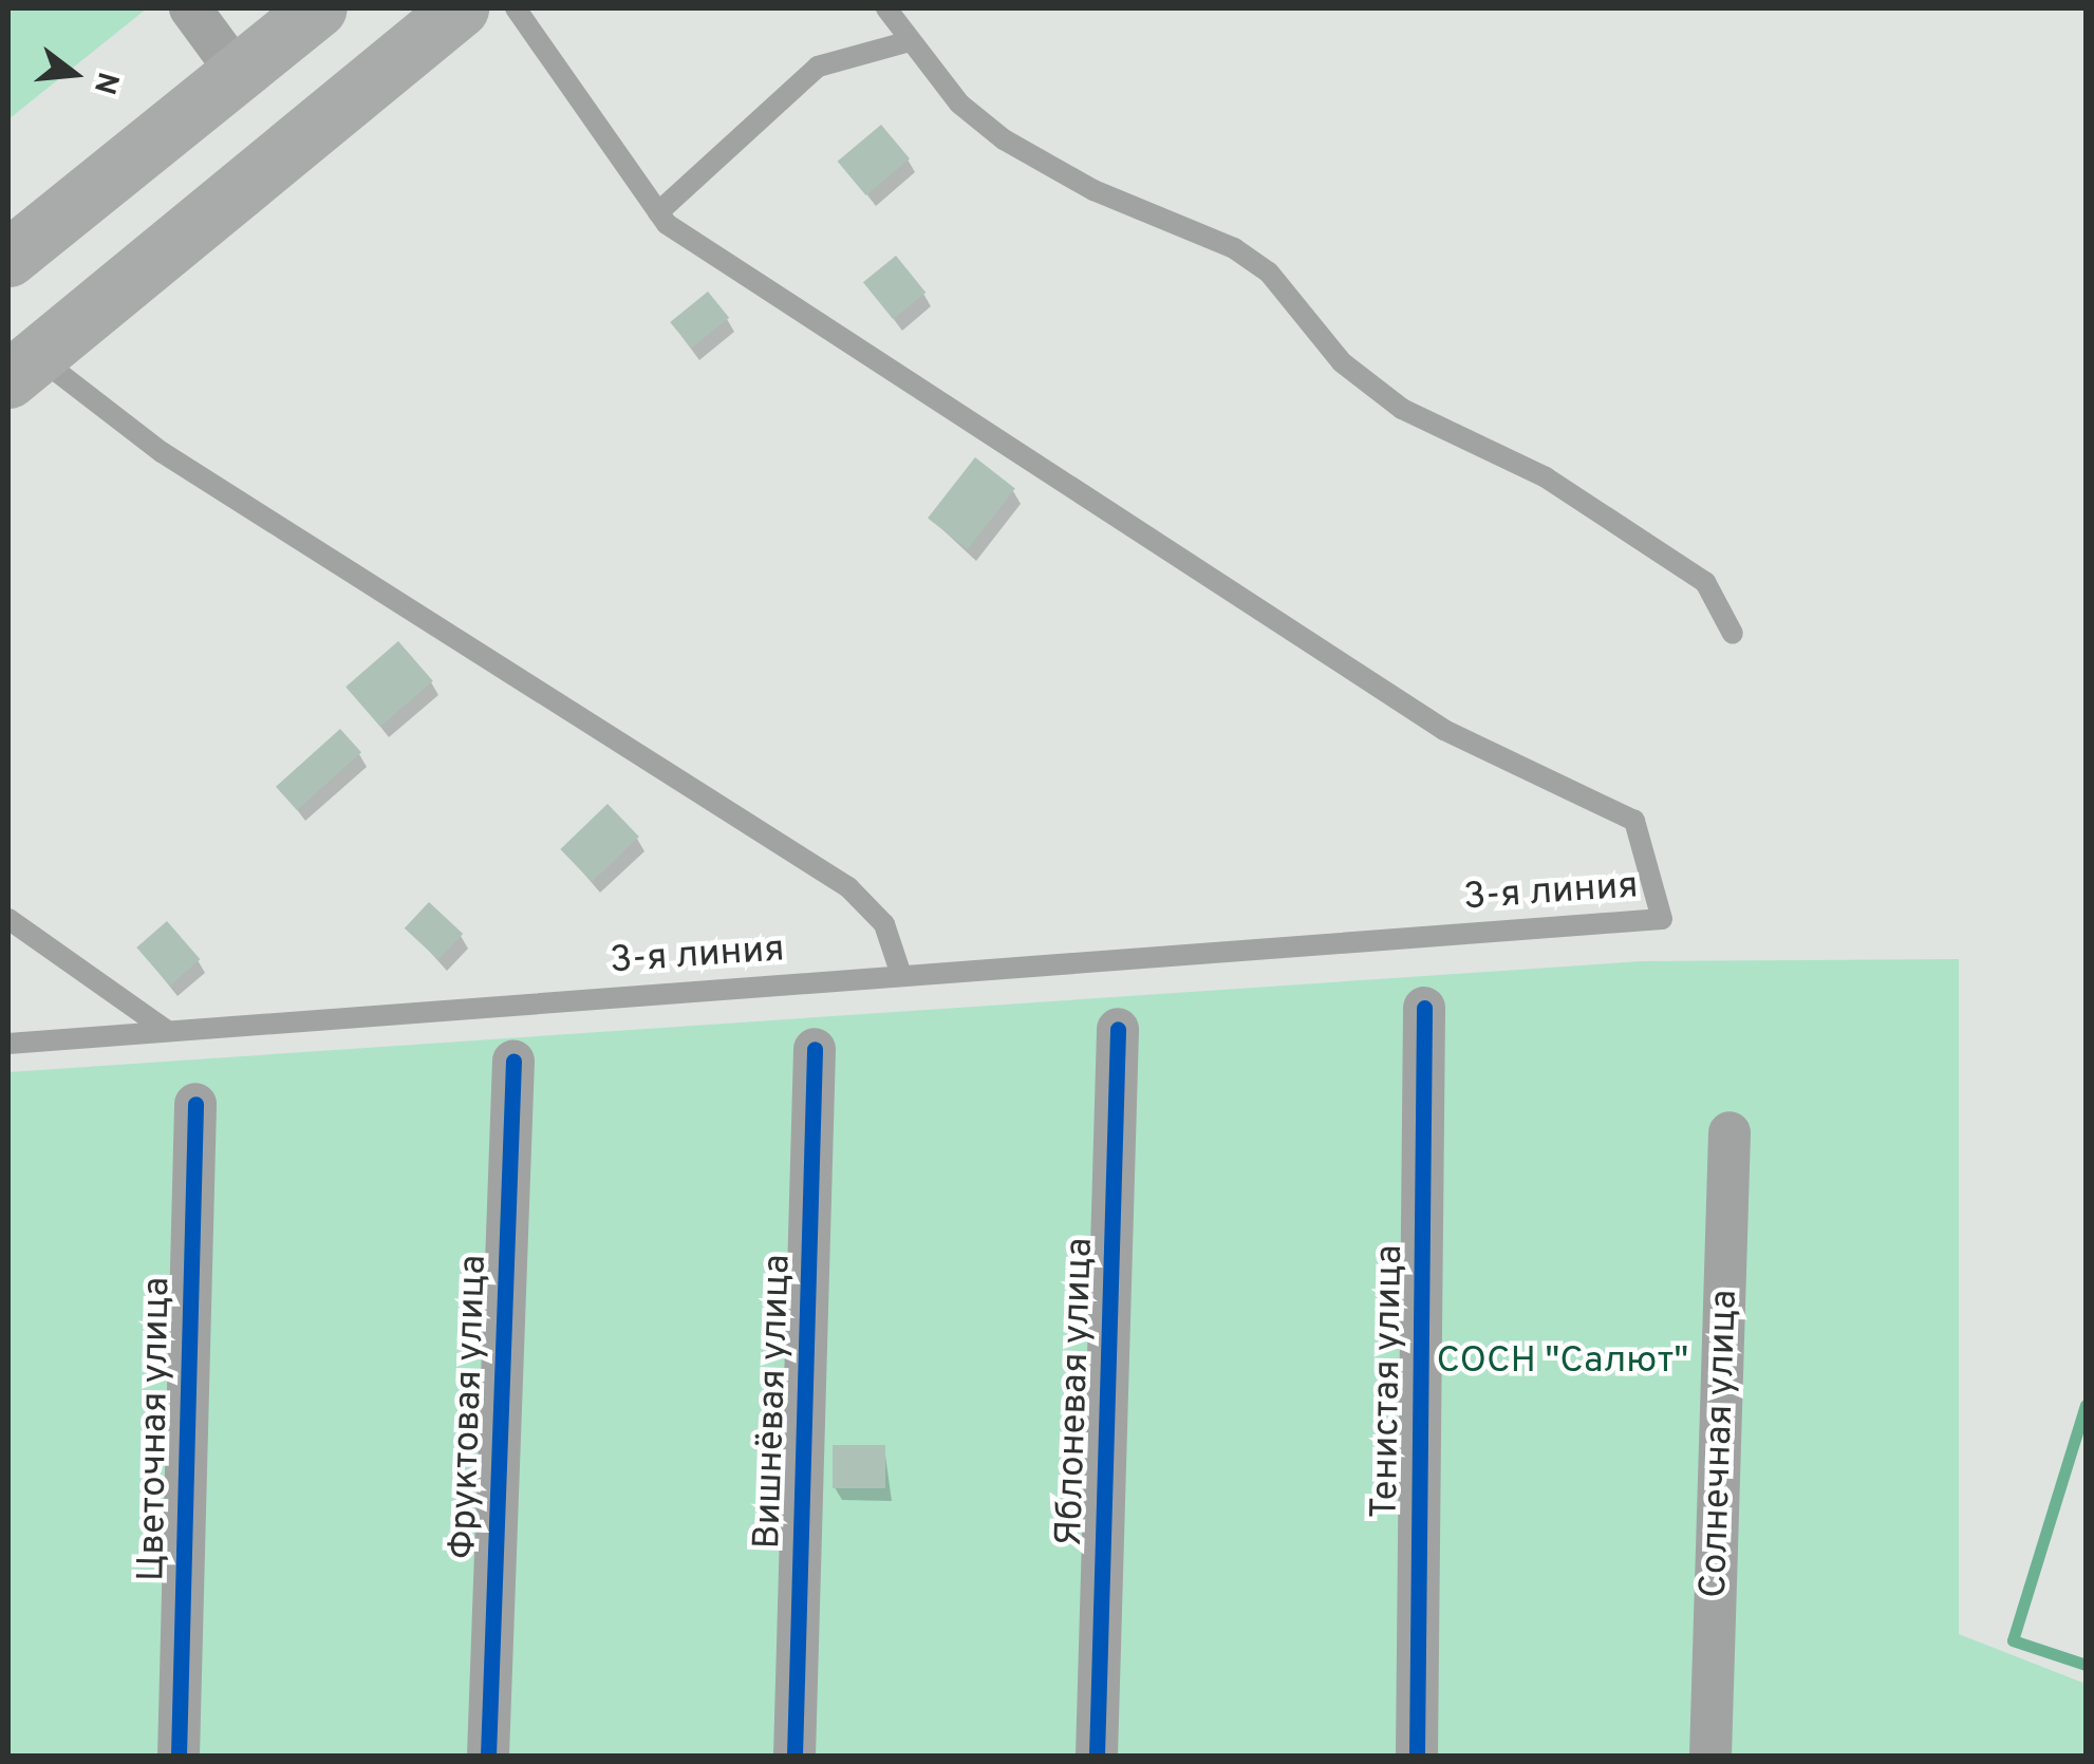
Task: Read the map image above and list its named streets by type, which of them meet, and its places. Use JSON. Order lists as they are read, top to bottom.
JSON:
{
  "streets": {
    "street": [
      "Тенистая улица",
      "Яблоневая улица",
      "Вишнёвая улица",
      "Фруктовая улица",
      "Цветочная улица",
      "Солнечная улица"
    ],
    "lane": ["3-я линия"]
  },
  "parks": ["СОСН \"Салют\""],
  "north": "right"
}
